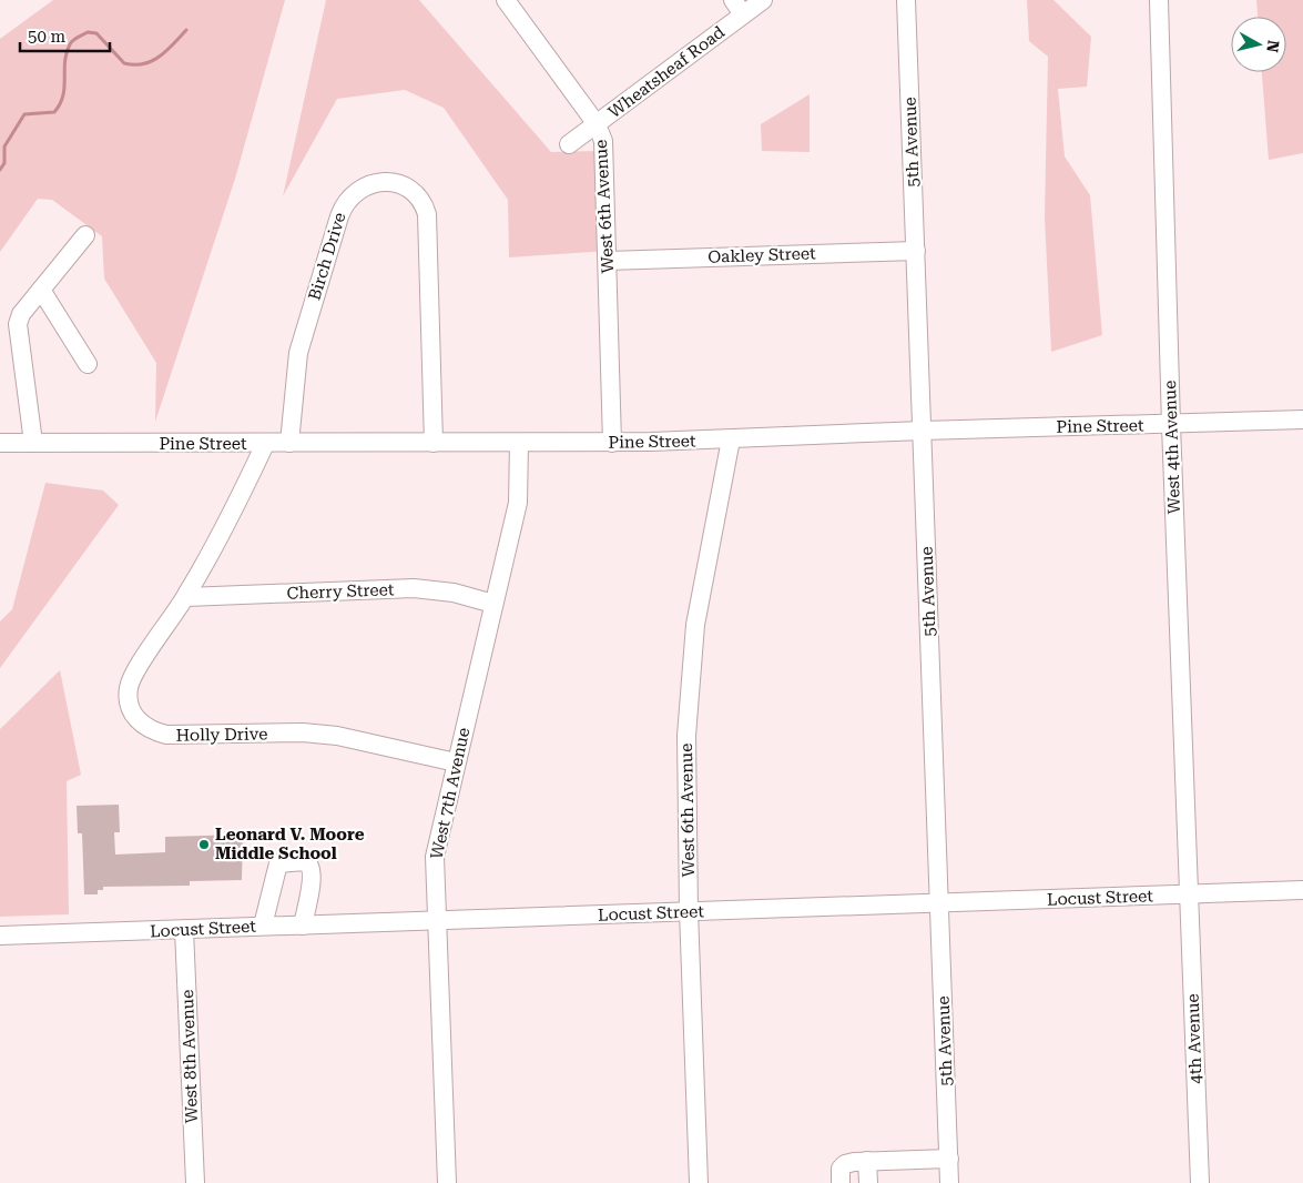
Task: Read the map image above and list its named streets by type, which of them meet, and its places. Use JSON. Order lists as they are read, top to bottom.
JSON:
{
  "streets": {
    "street": [
      "Wheatsheaf Road",
      "5th Avenue",
      "West 6th Avenue",
      "Oakley Street",
      "Birch Drive",
      "Pine Street",
      "West 4th Avenue",
      "Cherry Street",
      "Holly Drive",
      "West 7th Avenue",
      "Locust Street",
      "4th Avenue",
      "West 8th Avenue"
    ]
  },
  "crossings": [
    ["Wheatsheaf Road", "West 6th Avenue"],
    ["5th Avenue", "Oakley Street"],
    ["5th Avenue", "Pine Street"],
    ["5th Avenue", "Locust Street"],
    ["West 6th Avenue", "Oakley Street"],
    ["West 6th Avenue", "Pine Street"],
    ["West 6th Avenue", "Locust Street"],
    ["Birch Drive", "Pine Street"],
    ["Pine Street", "West 4th Avenue"],
    ["Pine Street", "Holly Drive"],
    ["Pine Street", "West 7th Avenue"],
    ["West 4th Avenue", "Locust Street"],
    ["West 4th Avenue", "4th Avenue"],
    ["Cherry Street", "Holly Drive"],
    ["Cherry Street", "West 7th Avenue"],
    ["Holly Drive", "West 7th Avenue"],
    ["West 7th Avenue", "Locust Street"],
    ["Locust Street", "4th Avenue"],
    ["Locust Street", "West 8th Avenue"]
  ],
  "places": ["Leonard V. Moore Middle School"],
  "scale_bar": "50 m",
  "north": "right"
}
